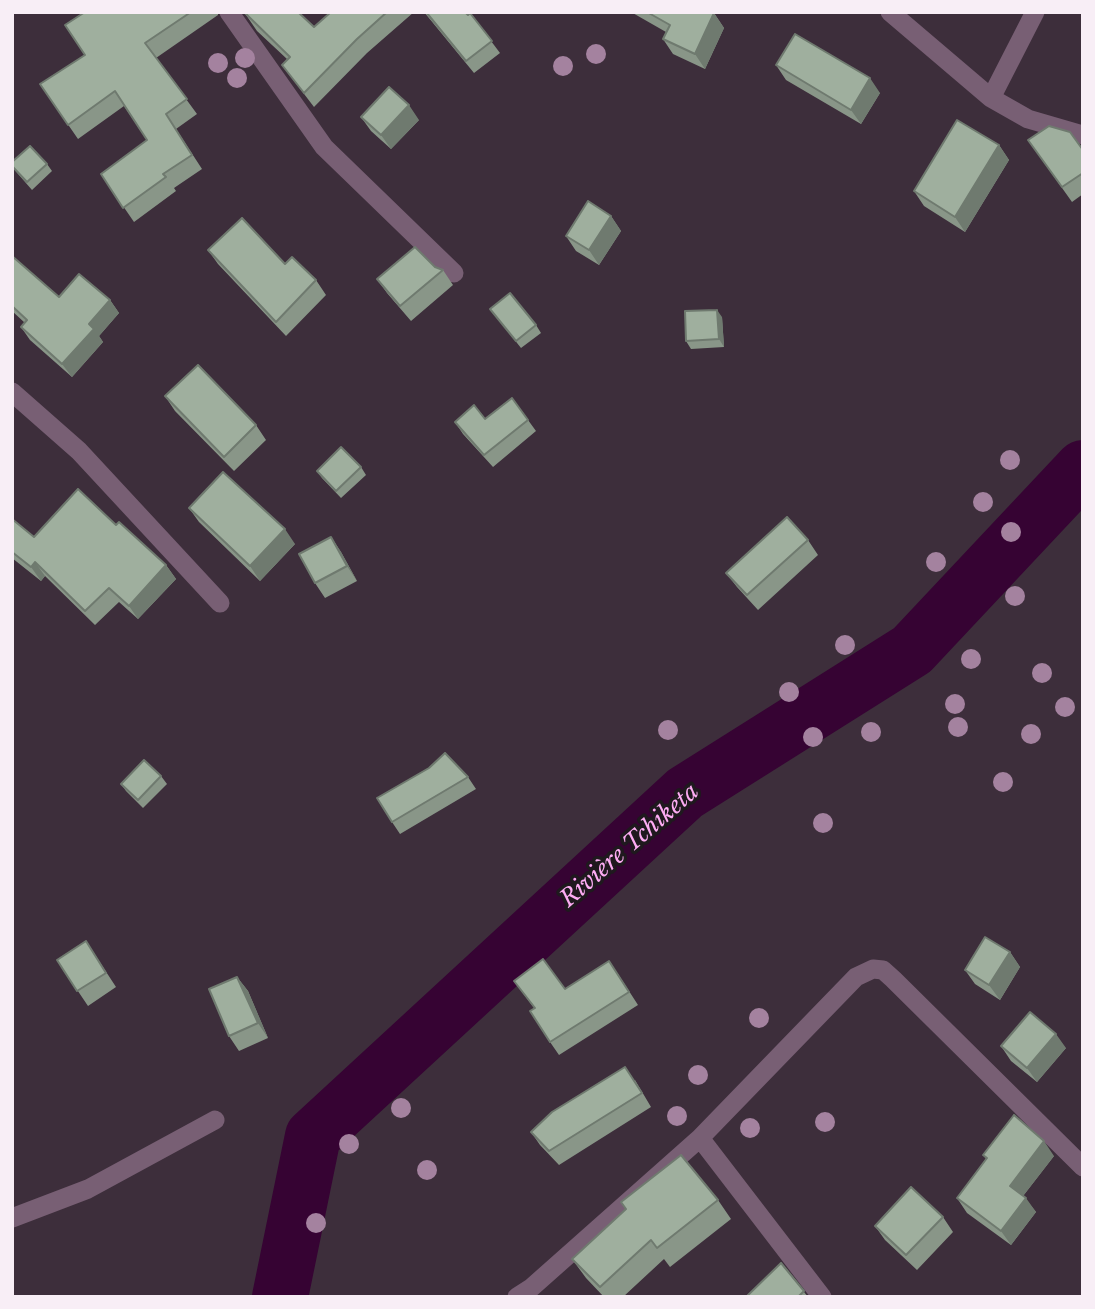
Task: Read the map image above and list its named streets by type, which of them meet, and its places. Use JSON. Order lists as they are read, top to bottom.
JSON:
{
  "water": ["Rivière Tchiketa"]
}
